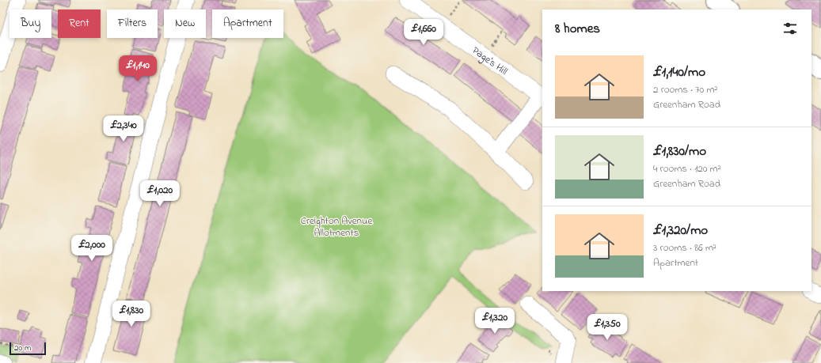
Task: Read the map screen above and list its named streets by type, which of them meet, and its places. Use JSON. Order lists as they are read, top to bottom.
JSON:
{
  "streets": {
    "street": ["Page's Hill"]
  },
  "parks": ["Creighton Avenue Allotments"],
  "scale_bar": "20 m",
  "page": {
    "chip": [
      "Buy",
      "Rent",
      "Filters",
      "New",
      "Apartment"
    ],
    "heading": "8 homes",
    "price": [
      "£1,660",
      "£1,140",
      "£2,340",
      "£1,020",
      "£2,000",
      "£1,830",
      "£1,320",
      "£1,350"
    ],
    "list": [
      {
        "name": "£1,140/mo",
        "note": "2 rooms · 70 m² · Greenham Road"
      },
      {
        "name": "£1,830/mo",
        "note": "4 rooms · 120 m² · Greenham Road"
      },
      {
        "name": "£1,320/mo",
        "note": "3 rooms · 86 m² · Apartment"
      }
    ],
    "scale": "20 m"
  }
}
